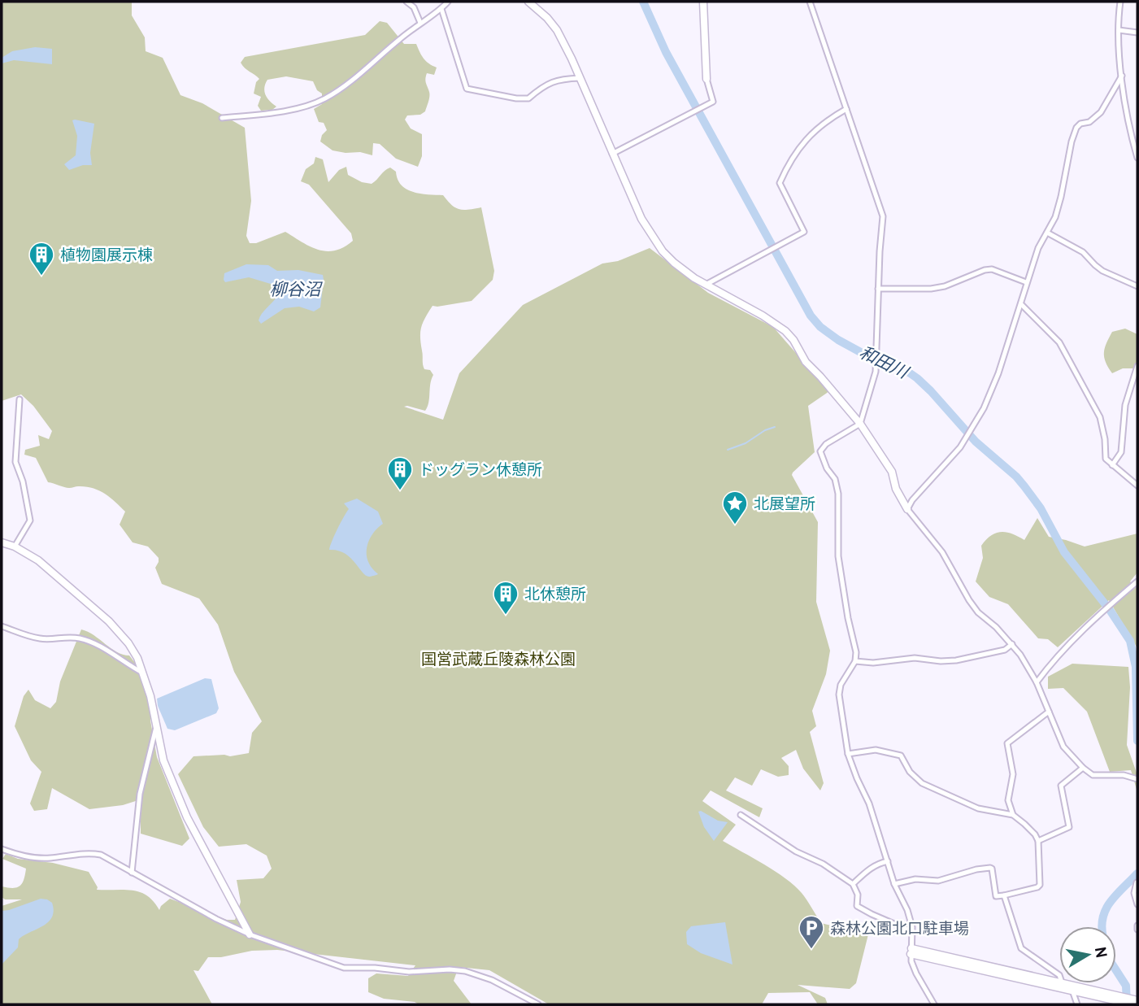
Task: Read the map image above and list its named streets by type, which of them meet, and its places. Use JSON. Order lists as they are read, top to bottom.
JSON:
{
  "water": ["柳谷沼", "和田川"],
  "parks": ["国営武蔵丘陵森林公園"],
  "places": {
    "building": ["植物園展示棟", "ドッグラン休憩所", "北休憩所"],
    "place": ["北展望所"],
    "parking": ["森林公園北口駐車場"]
  },
  "north": "right"
}
